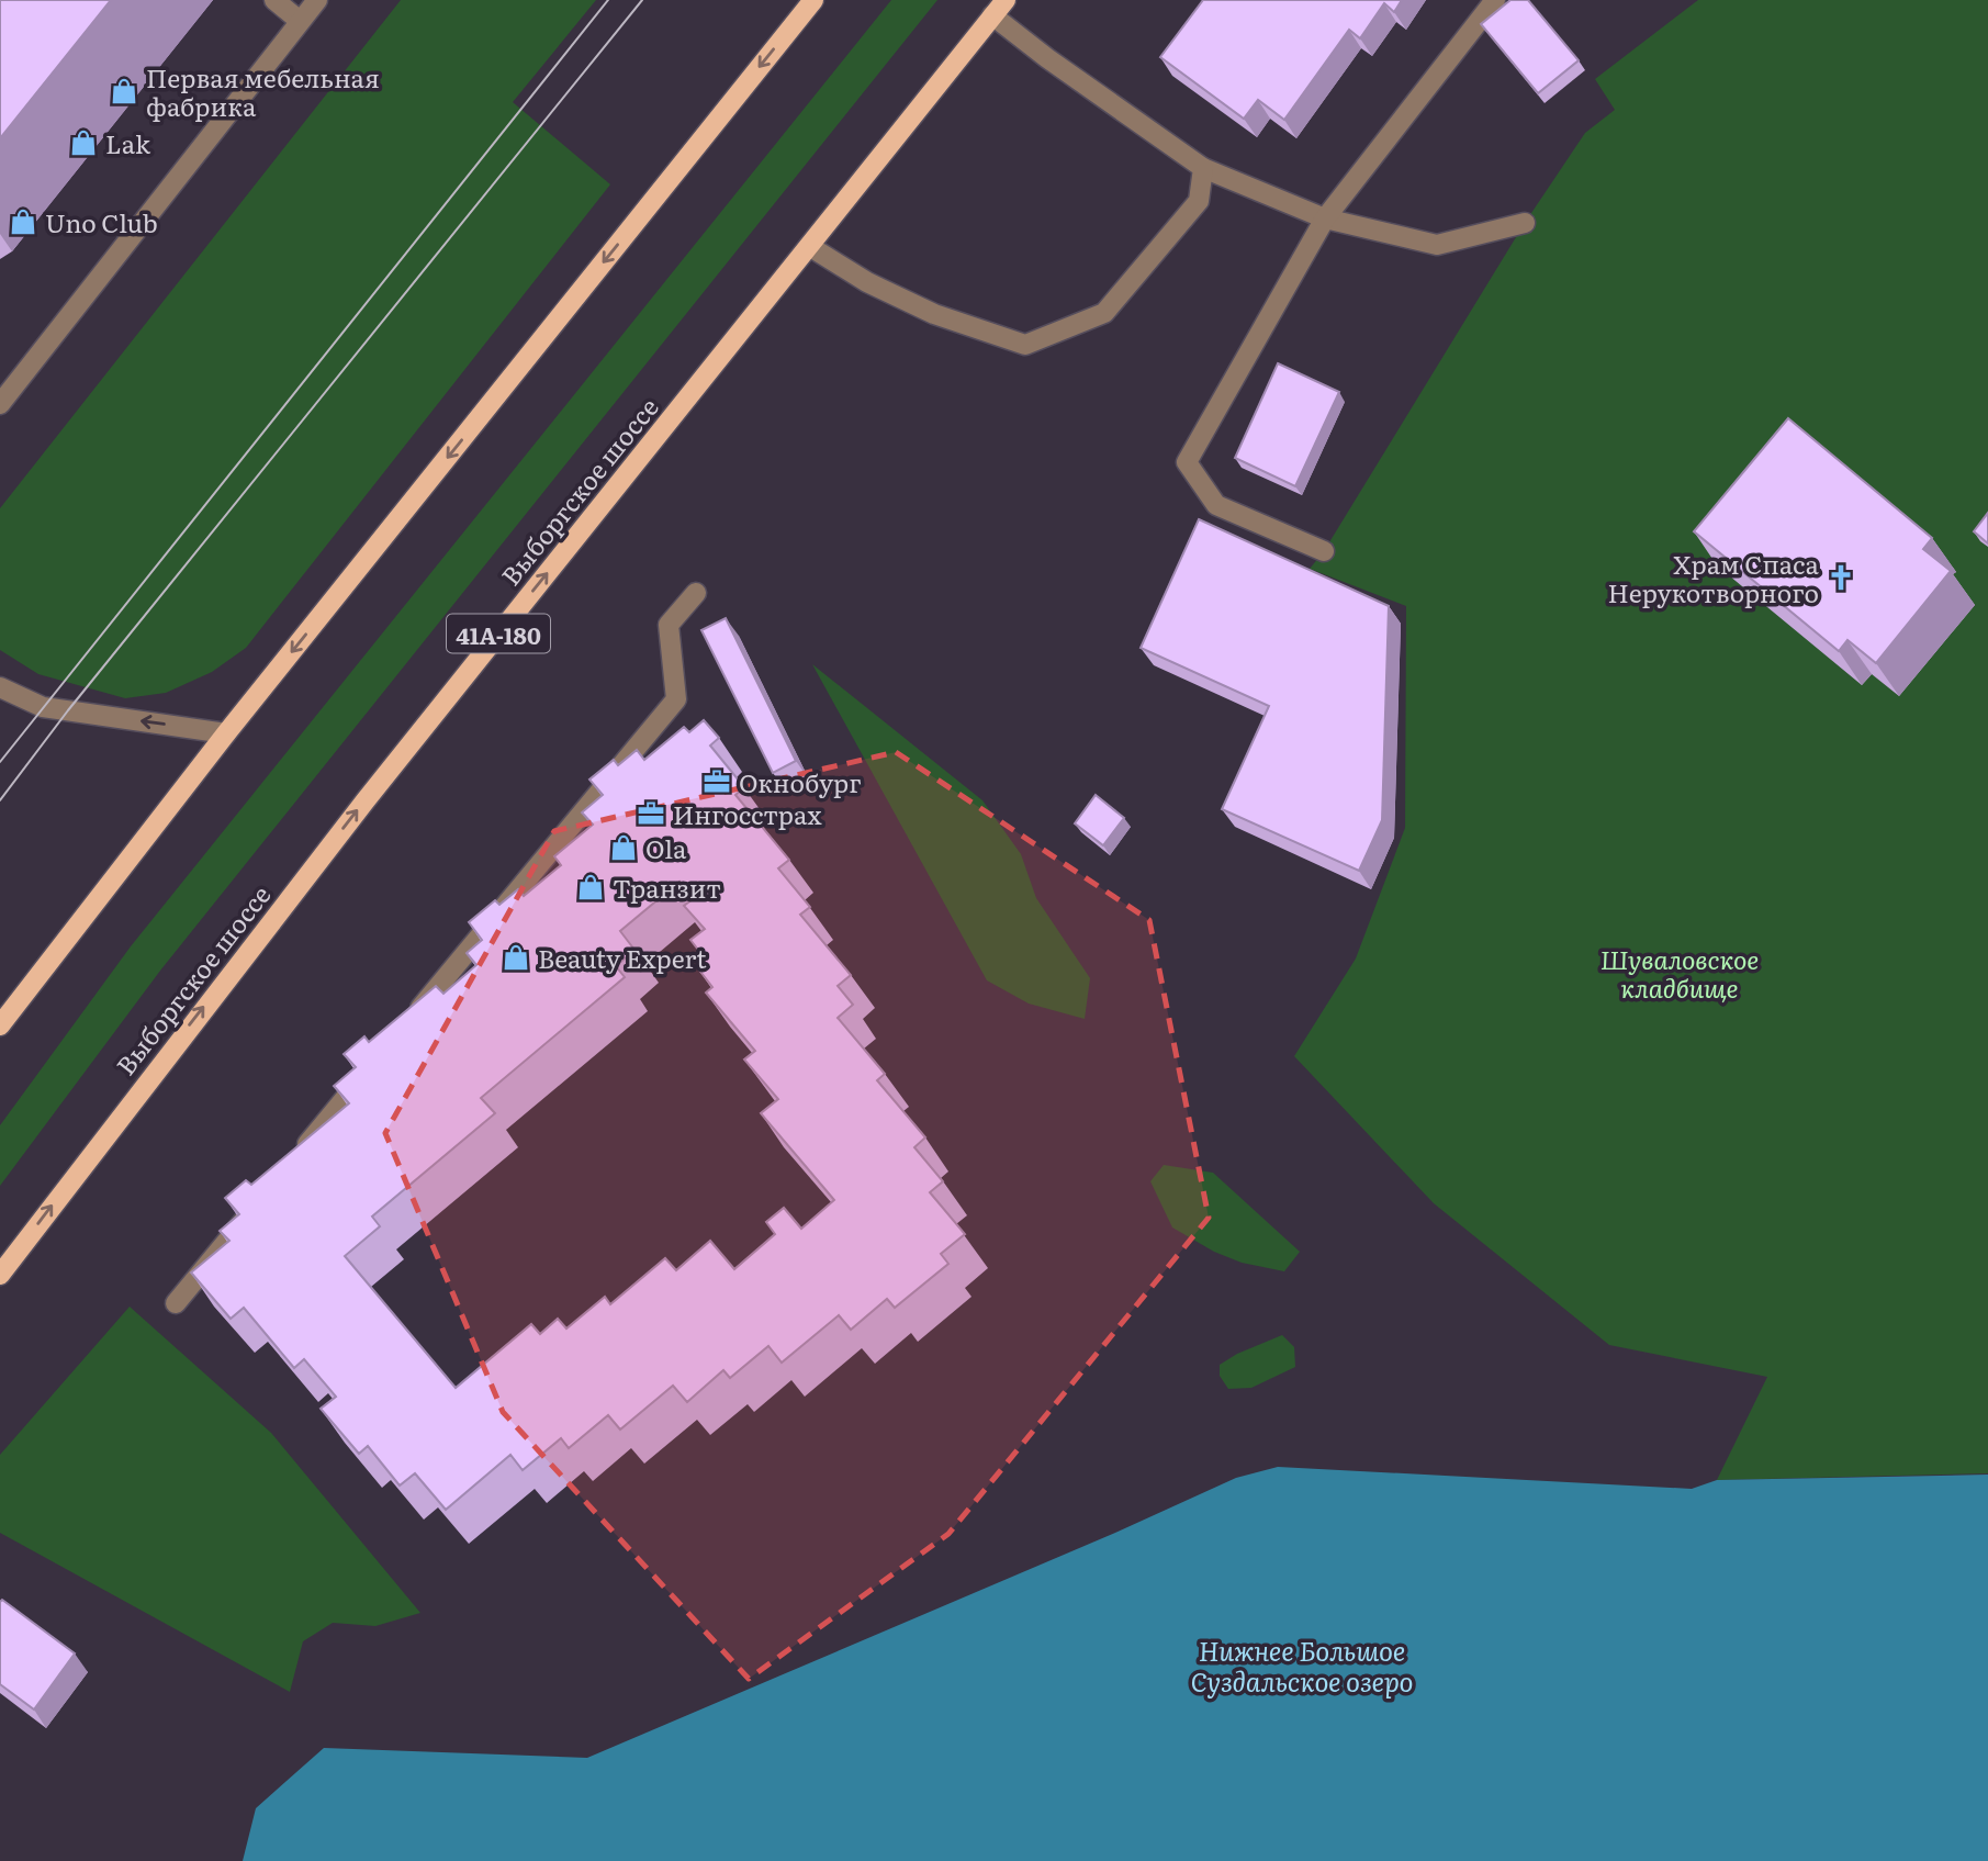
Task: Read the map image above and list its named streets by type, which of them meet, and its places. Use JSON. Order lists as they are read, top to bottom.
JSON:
{
  "streets": {
    "main road": ["Выборгское шоссе", "41А-180"]
  },
  "water": ["Нижнее Большое Суздальское озеро"],
  "parks": ["Шуваловское кладбище"],
  "places": {
    "shop": [
      "Первая мебельная фабрика",
      "Lak",
      "Uno Club",
      "Ola",
      "Транзит",
      "Beauty Expert"
    ],
    "church": ["Храм Спаса Нерукотворного"],
    "office": ["Окнобург", "Ингосстрах"]
  }
}
